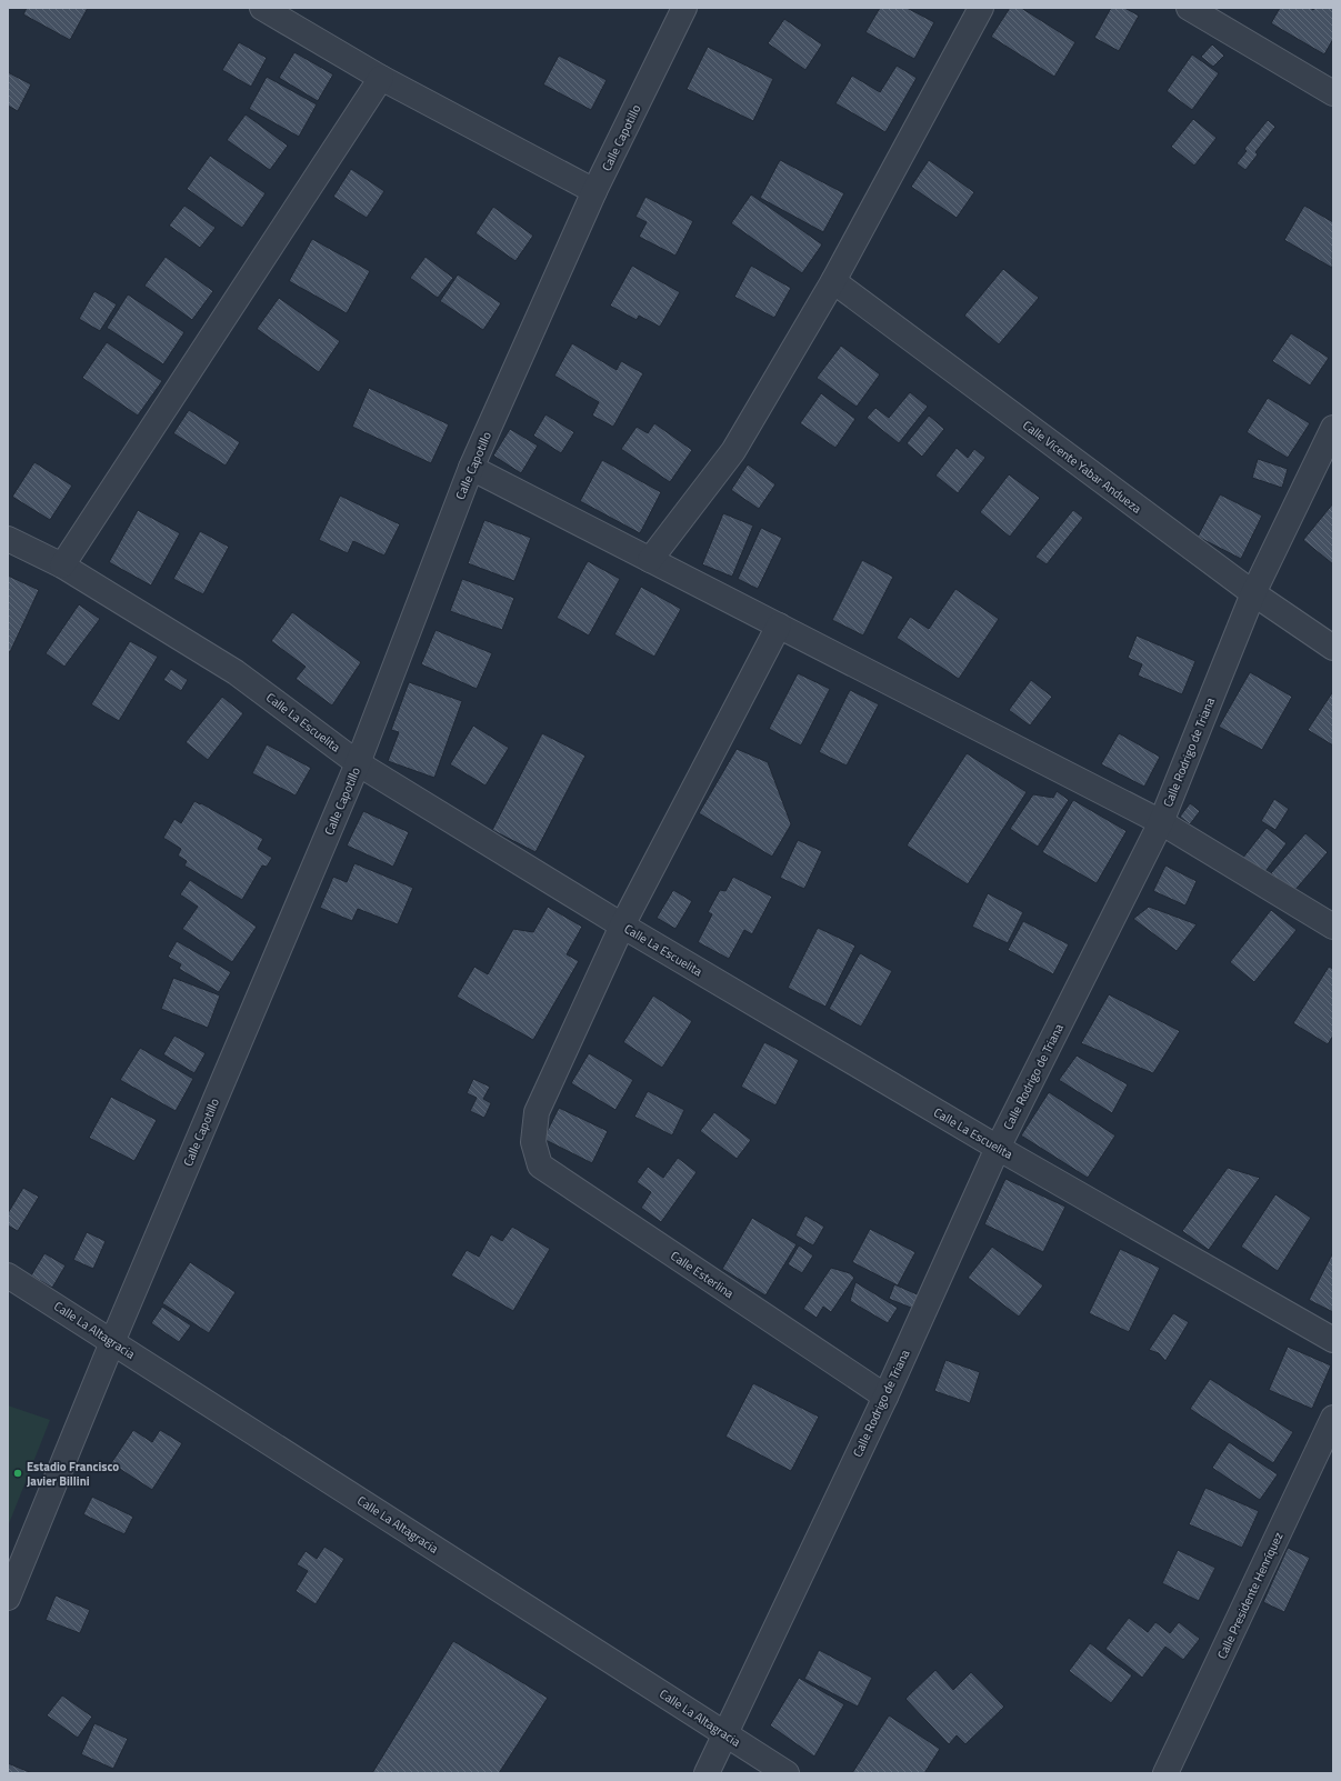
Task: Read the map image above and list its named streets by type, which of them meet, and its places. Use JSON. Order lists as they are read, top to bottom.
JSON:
{
  "streets": {
    "street": [
      "Calle Capotillo",
      "Calle Vicente Yabar Andueza",
      "Calle La Escuelita",
      "Calle Rodrigo de Triana",
      "Calle Esterlina",
      "Calle La Altagracia",
      "Calle Presidente Henríquez"
    ]
  },
  "crossings": [
    ["Calle Capotillo", "Calle La Escuelita"],
    ["Calle Capotillo", "Calle La Altagracia"],
    ["Calle Vicente Yabar Andueza", "Calle Rodrigo de Triana"],
    ["Calle La Escuelita", "Calle Rodrigo de Triana"],
    ["Calle La Escuelita", "Calle Esterlina"],
    ["Calle Rodrigo de Triana", "Calle Esterlina"],
    ["Calle Rodrigo de Triana", "Calle La Altagracia"]
  ],
  "places": ["Estadio Francisco Javier Billini"]
}
